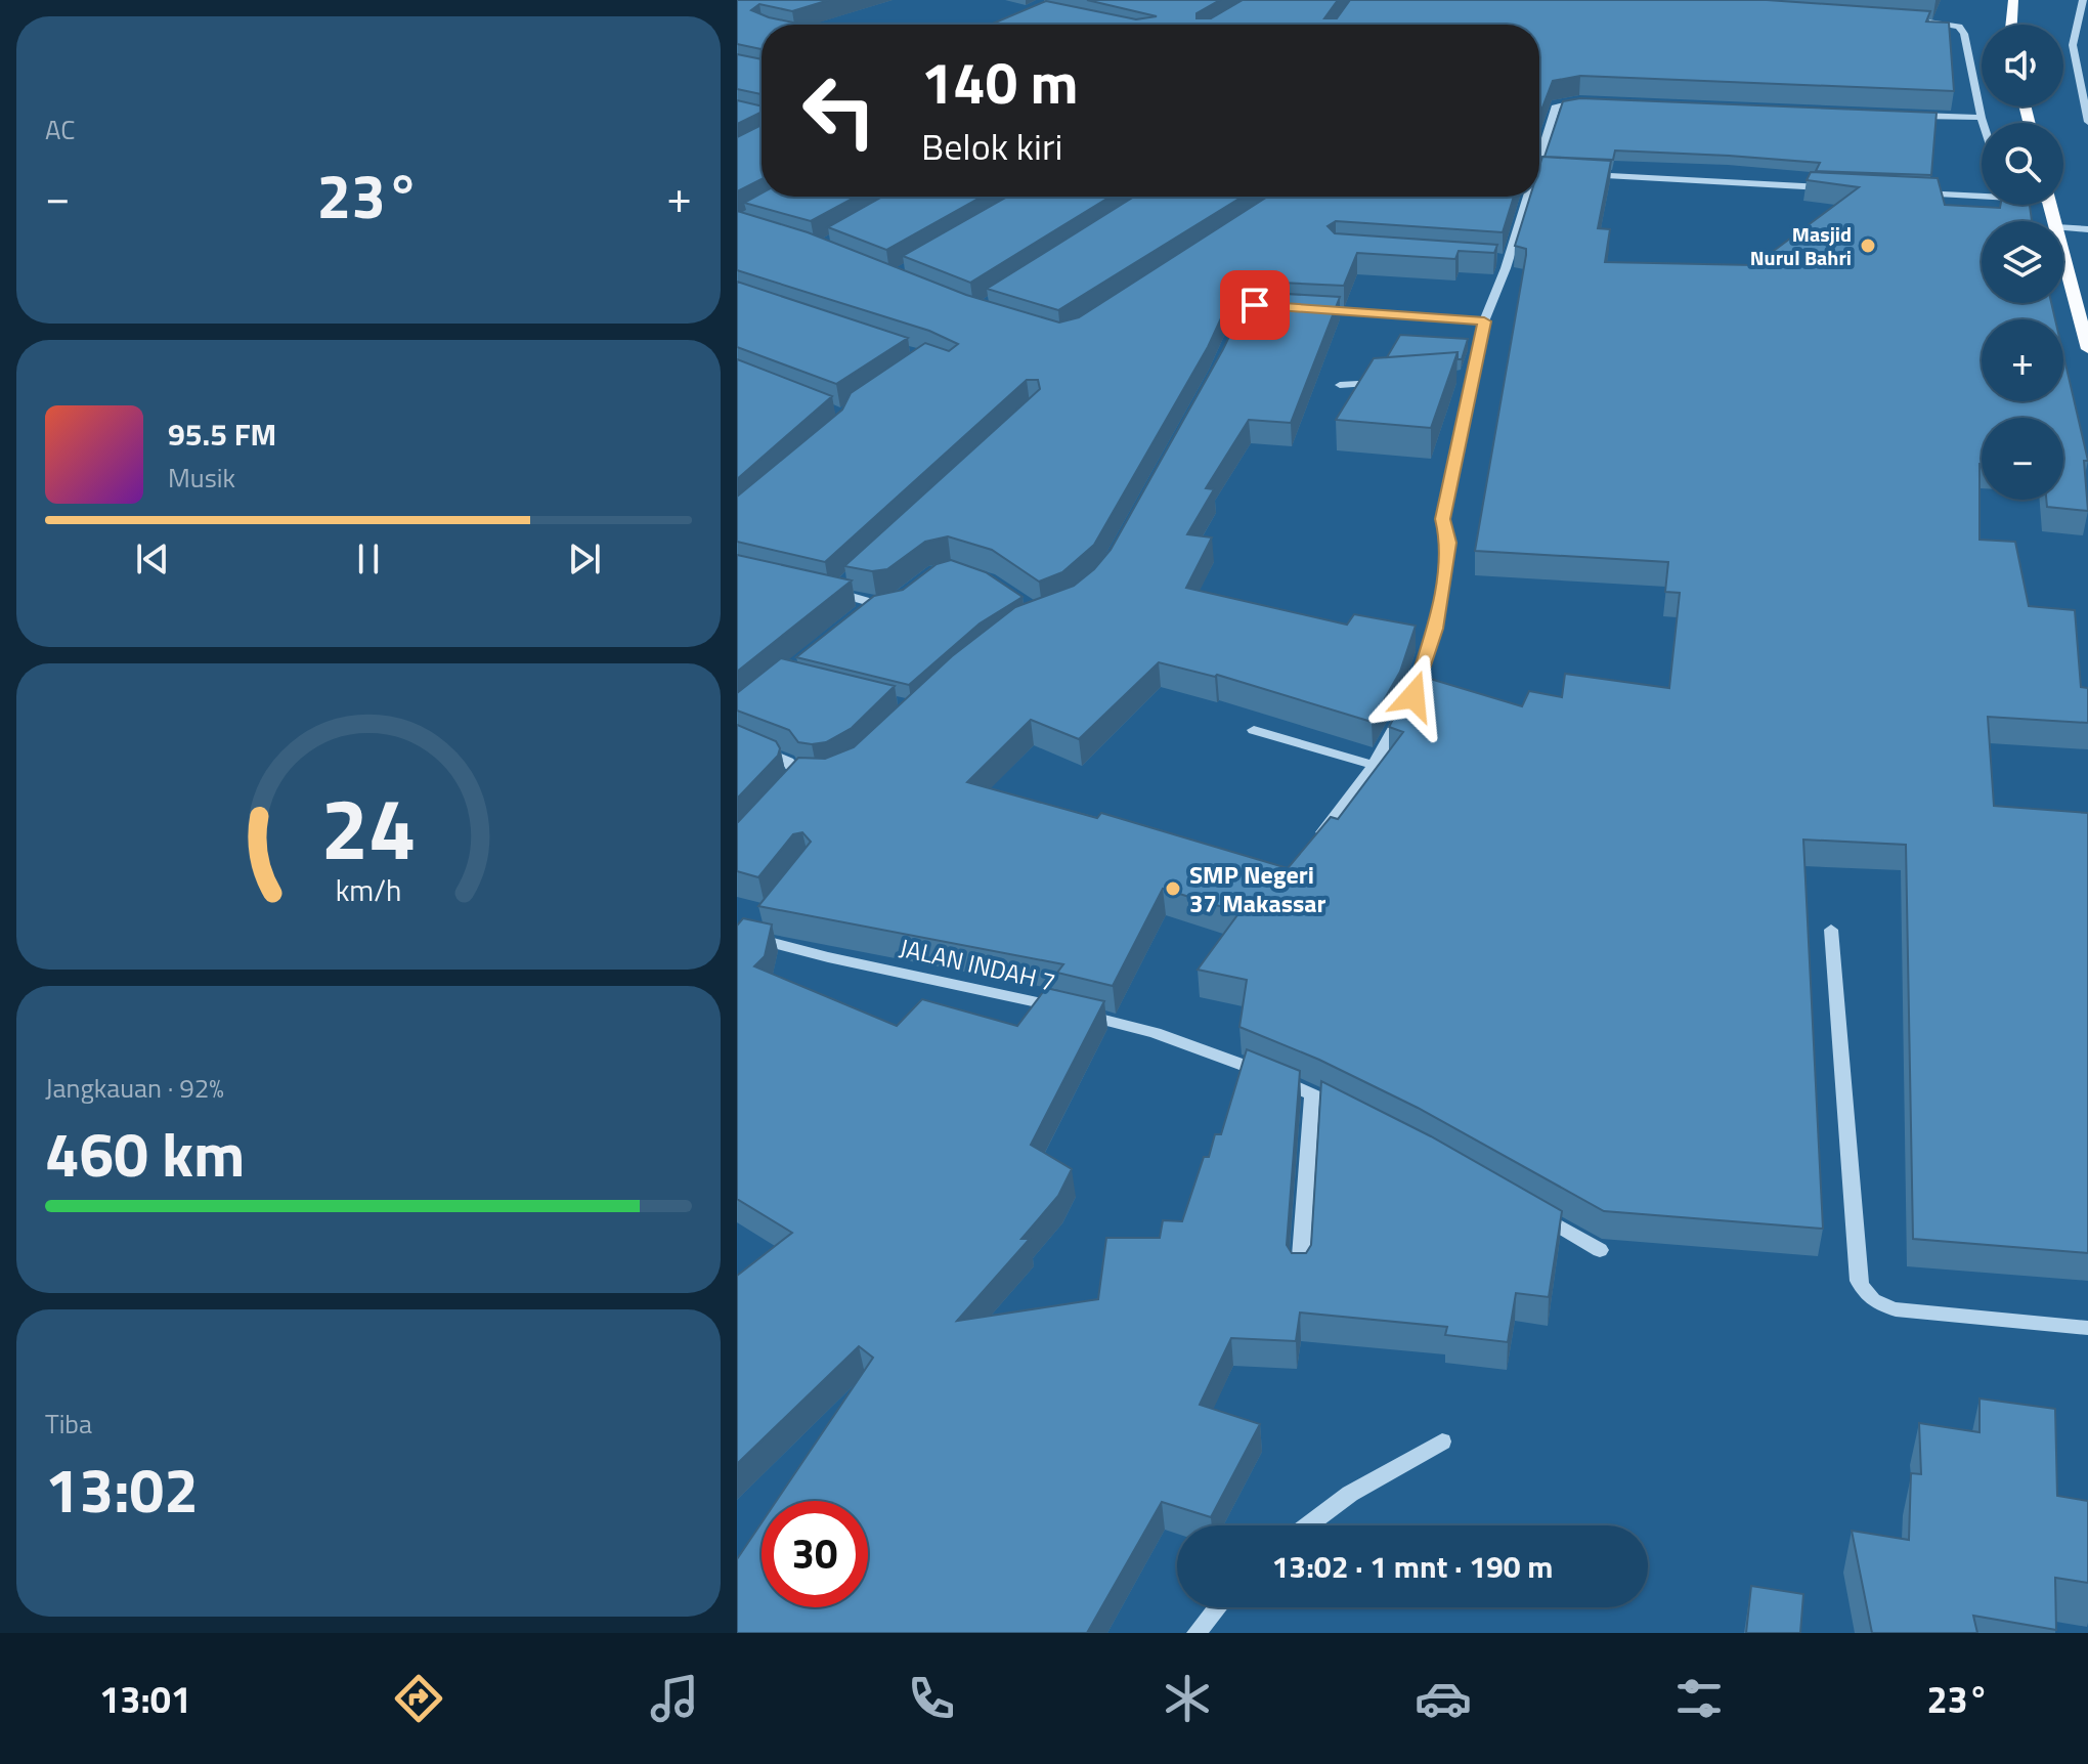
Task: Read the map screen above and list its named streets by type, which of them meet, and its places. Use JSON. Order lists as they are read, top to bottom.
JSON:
{
  "streets": {
    "street": ["JALAN INDAH 7"]
  },
  "places": ["Masjid Nurul Bahri", "SMP Negeri 37 Makassar"],
  "page": {
    "tile": [
      "AC",
      ["Jangkauan · 92%", "460 km"],
      ["Tiba", "13:02"]
    ],
    "map_buttons": ["+", "−"],
    "turn": ["140 m", "Belok kiri"],
    "heat": ["−", "23°", "+"],
    "song": ["95.5 FM", "Musik"],
    "limit": "30",
    "trip": "13:02 · 1 mnt · 190 m",
    "tabs": ["13:01", "23°"],
    "gauge": ["24", "km/h"]
  }
}
